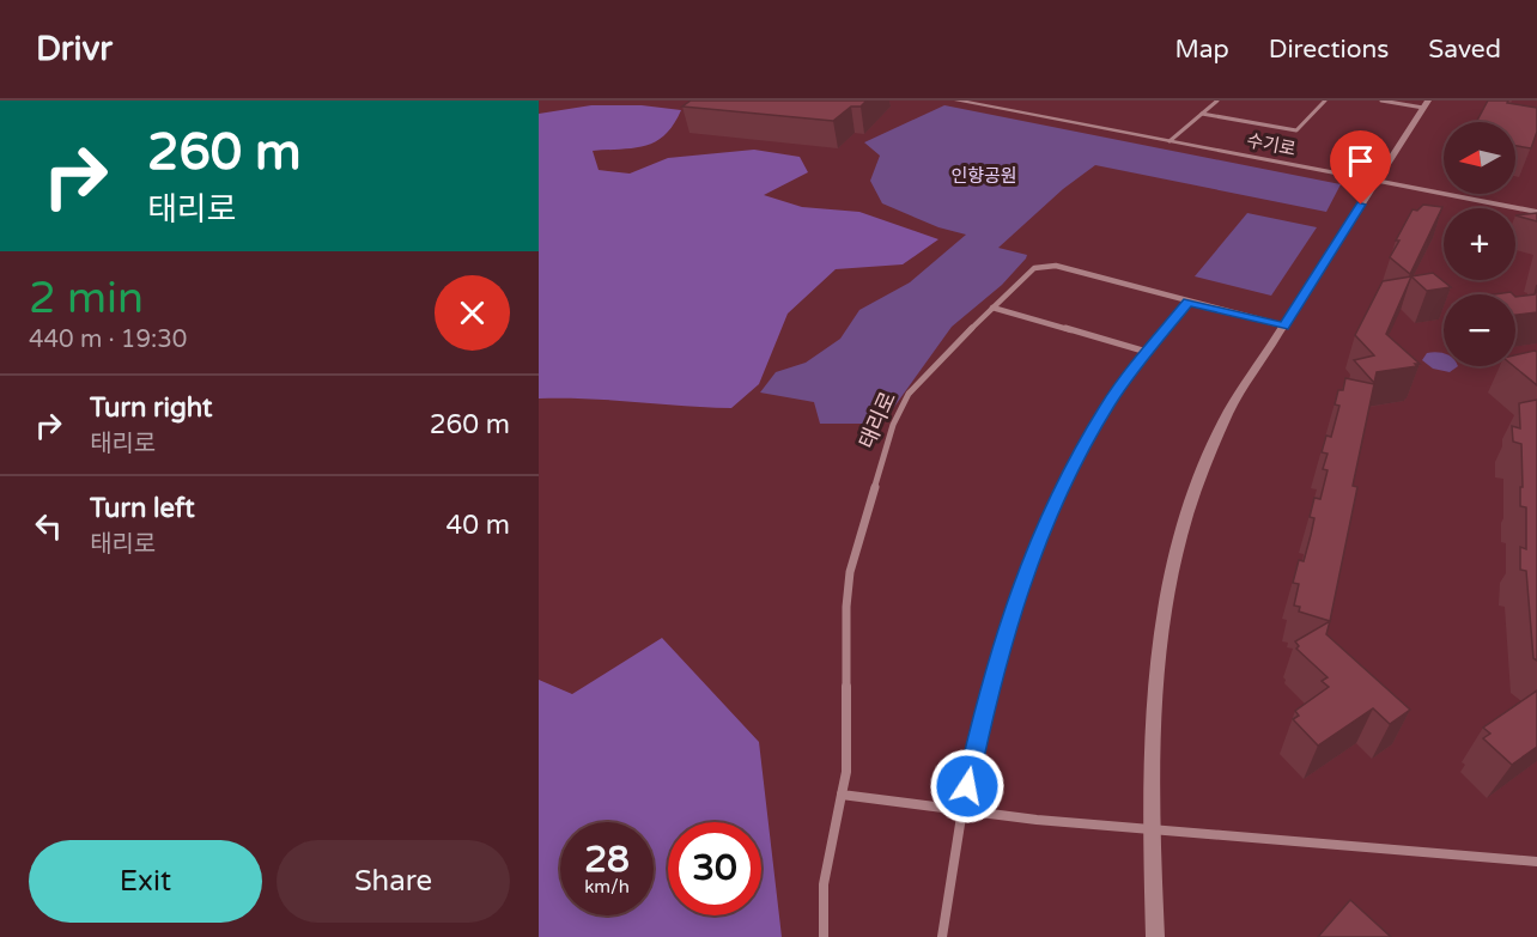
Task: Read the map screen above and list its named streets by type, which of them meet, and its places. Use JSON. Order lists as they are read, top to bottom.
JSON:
{
  "streets": {
    "street": ["수기로", "태리로"]
  },
  "parks": ["인향공원"],
  "north": "left",
  "page": {
    "header": "Drivr",
    "nav": ["Map", "Directions", "Saved"],
    "turn": ["260 m", "태리로"],
    "map_buttons": ["+", "−"],
    "heading": ["2 min", "440 m · 19:30"],
    "list": [
      {
        "name": "Turn right",
        "note": "태리로",
        "value": "260 m"
      },
      {
        "name": "Turn left",
        "note": "태리로",
        "value": "40 m"
      }
    ],
    "speed": "28 km/h",
    "limit": "30",
    "buttons": ["Exit", "Share"]
  }
}
